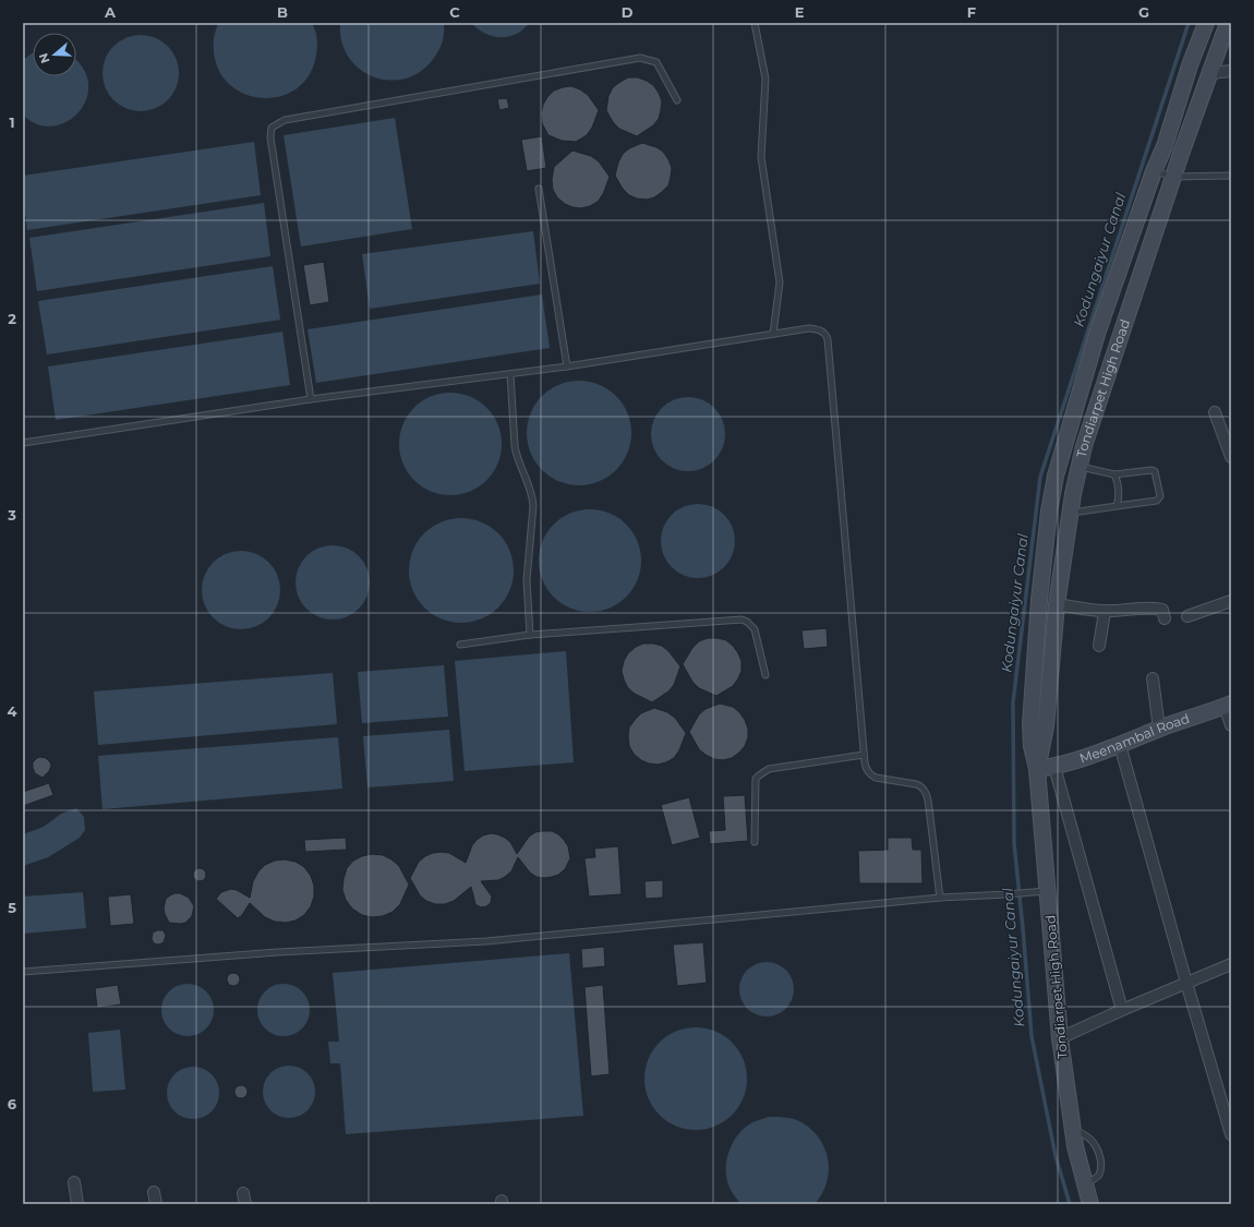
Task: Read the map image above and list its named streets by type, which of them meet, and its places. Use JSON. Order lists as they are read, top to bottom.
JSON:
{
  "streets": {
    "main road": ["Tondiarpet High Road", "Meenambal Road"]
  },
  "crossings": [
    ["Tondiarpet High Road", "Meenambal Road"]
  ],
  "water": ["Kodungaiyur Canal"],
  "north": "left",
  "grid": {
    "columns": [
      "A",
      "B",
      "C",
      "D",
      "E",
      "F",
      "G"
    ],
    "rows": [
      "1",
      "2",
      "3",
      "4",
      "5",
      "6"
    ]
  }
}
